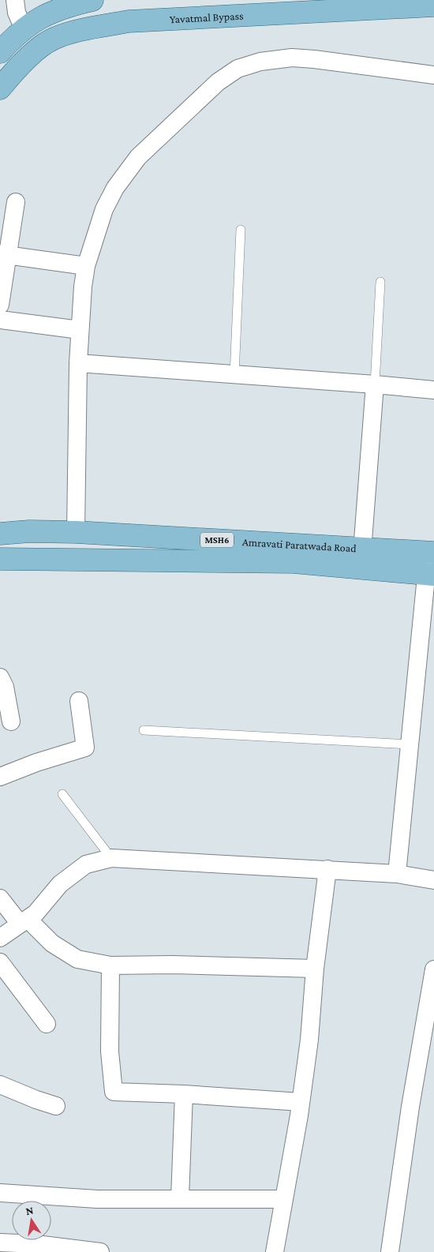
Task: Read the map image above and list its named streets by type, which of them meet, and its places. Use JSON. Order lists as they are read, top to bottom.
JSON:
{
  "streets": {
    "main road": ["Yavatmal Bypass", "MSH6", "Amravati Paratwada Road"]
  },
  "north": "top"
}
